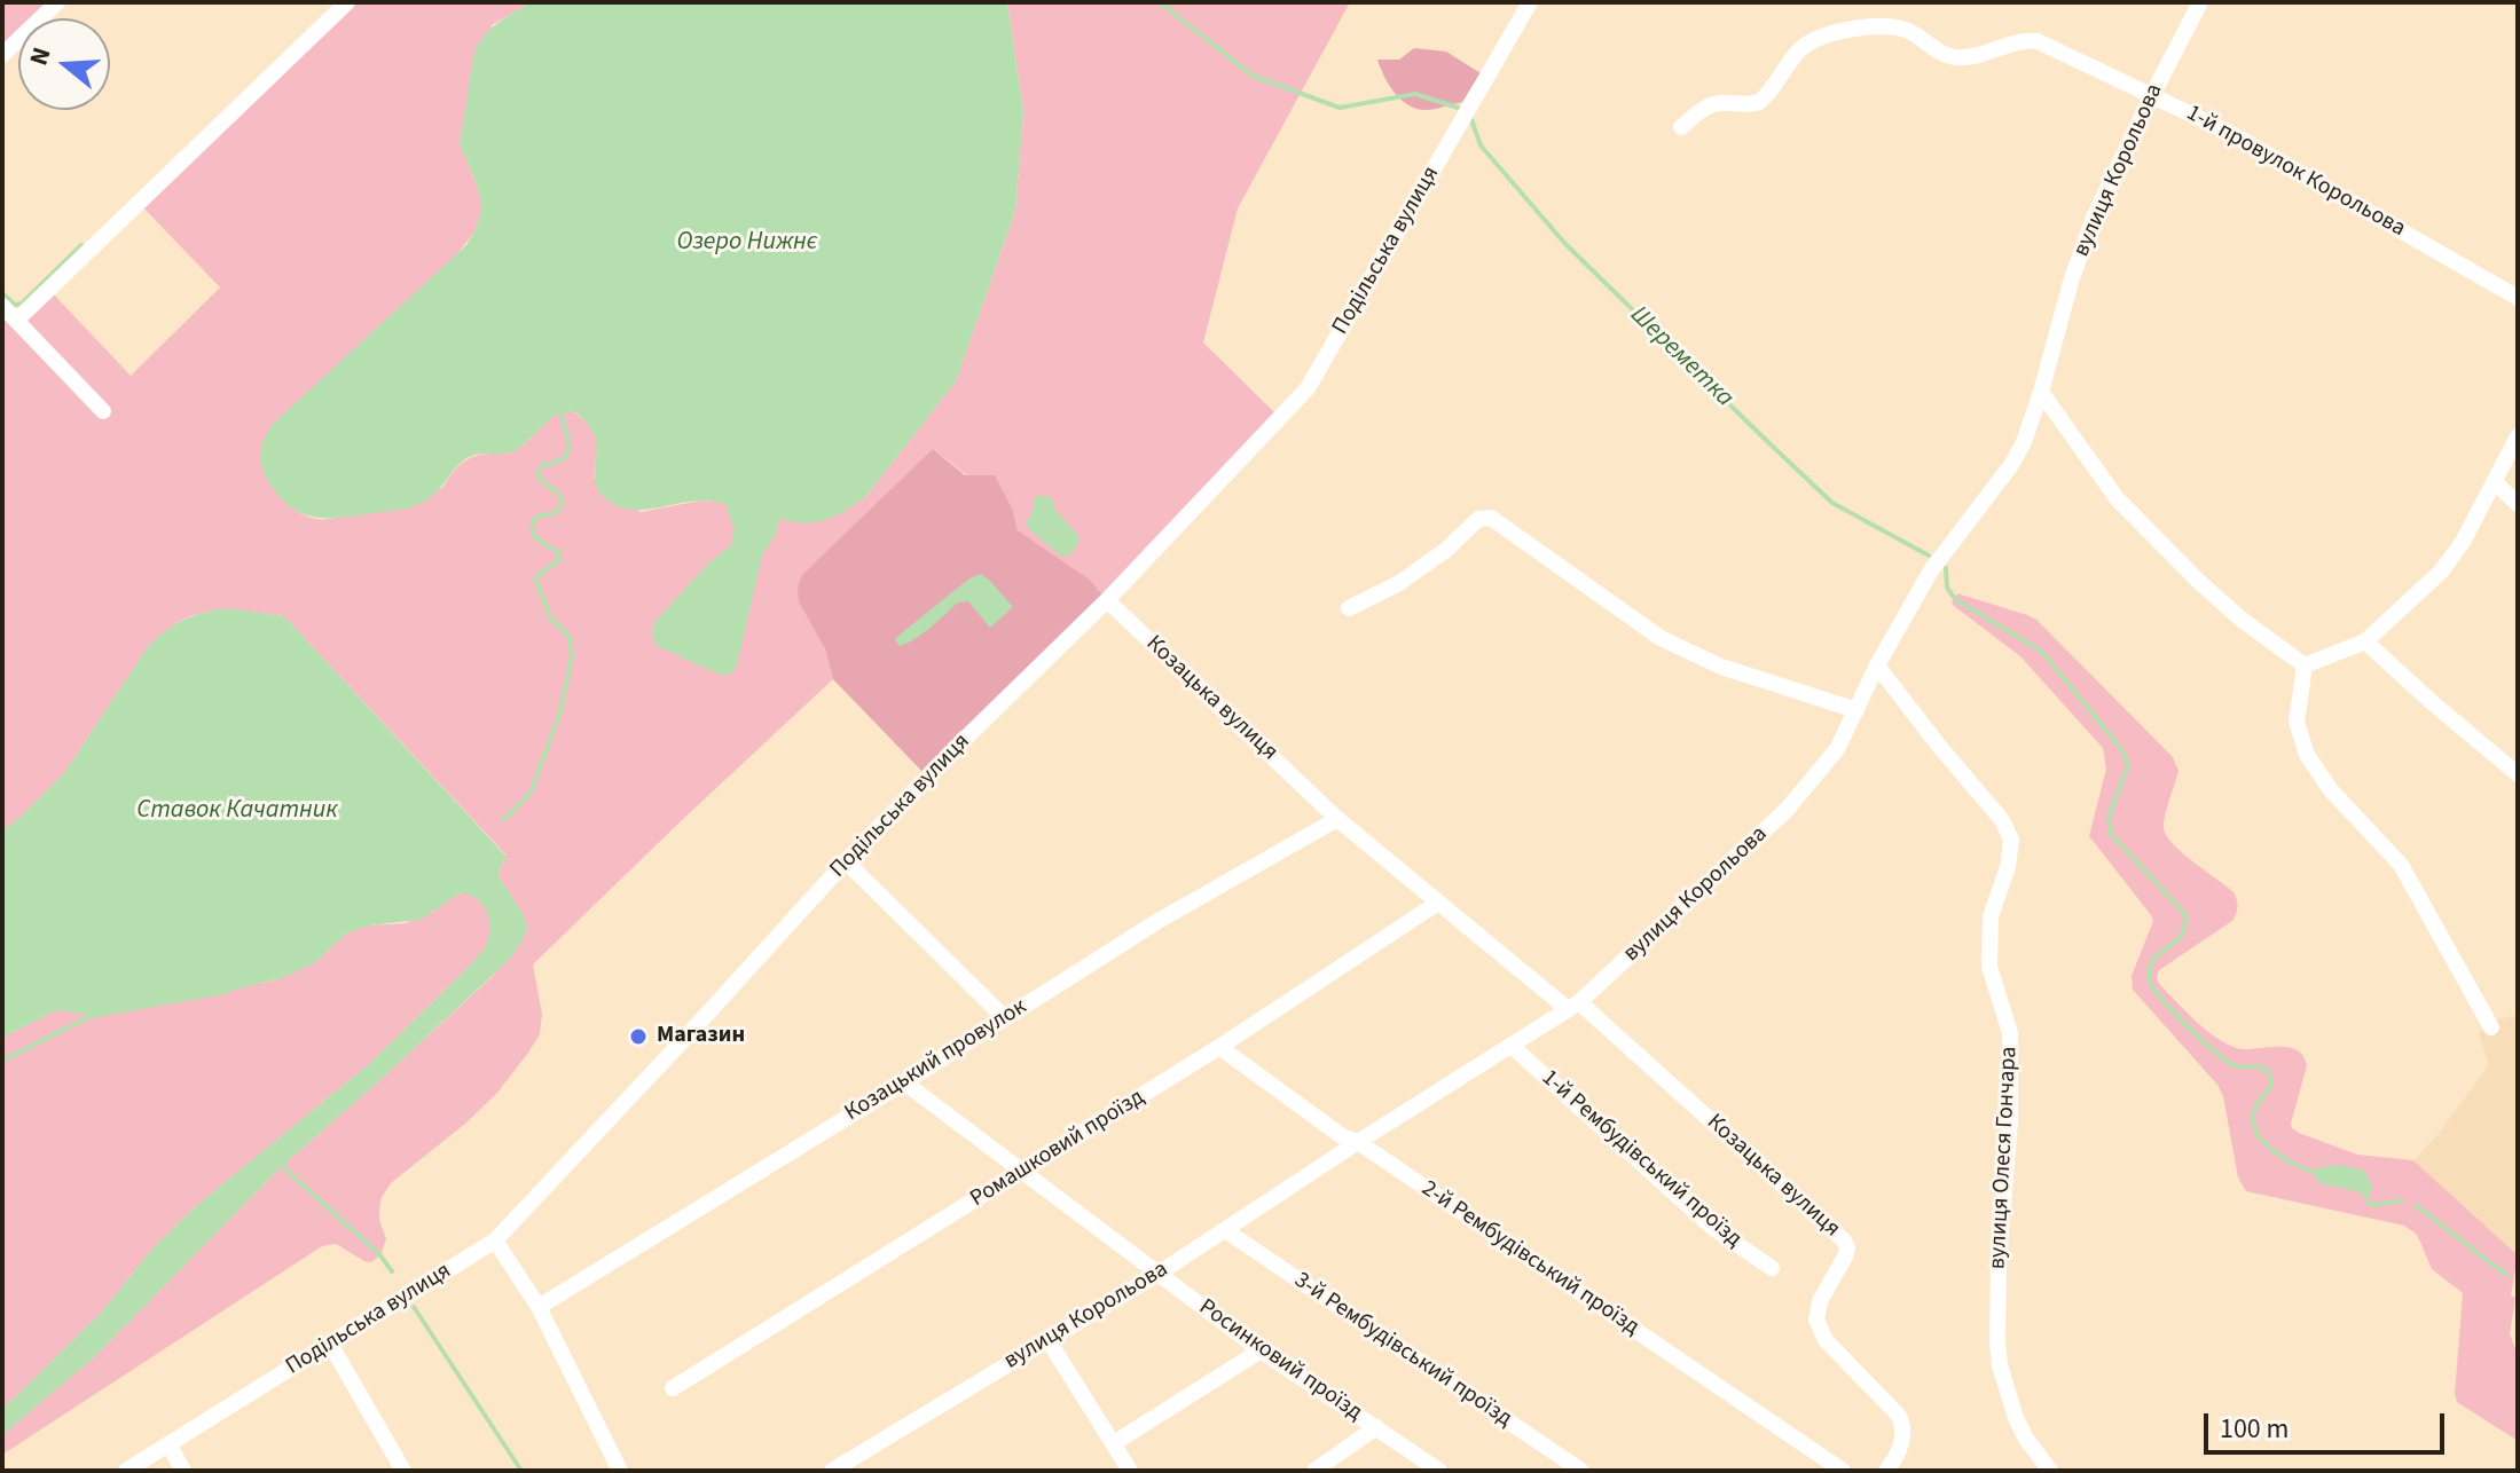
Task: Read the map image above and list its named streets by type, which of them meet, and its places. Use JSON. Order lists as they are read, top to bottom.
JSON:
{
  "streets": {
    "street": [
      "вулиця Корольова",
      "1-й провулок Корольова",
      "Подільська вулиця",
      "Козацька вулиця",
      "Козацький провулок",
      "Ромашковий проїзд",
      "вулиця Олеся Гончара",
      "1-й Рембудівський проїзд",
      "2-й Рембудівський проїзд",
      "3-й Рембудівський проїзд",
      "Росинковий проїзд"
    ]
  },
  "crossings": [
    ["вулиця Корольова", "1-й провулок Корольова"],
    ["вулиця Корольова", "Козацька вулиця"],
    ["вулиця Корольова", "вулиця Олеся Гончара"],
    ["вулиця Корольова", "1-й Рембудівський проїзд"],
    ["вулиця Корольова", "2-й Рембудівський проїзд"],
    ["вулиця Корольова", "3-й Рембудівський проїзд"],
    ["вулиця Корольова", "Росинковий проїзд"],
    ["Подільська вулиця", "Козацька вулиця"],
    ["Козацька вулиця", "Козацький провулок"],
    ["Козацька вулиця", "Ромашковий проїзд"],
    ["Козацький провулок", "Росинковий проїзд"],
    ["Ромашковий проїзд", "2-й Рембудівський проїзд"],
    ["Ромашковий проїзд", "Росинковий проїзд"]
  ],
  "water": ["Озеро Нижнє", "Шереметка", "Ставок Качатник"],
  "places": ["Магазин"],
  "scale_bar": "100 m",
  "north": "left"
}
